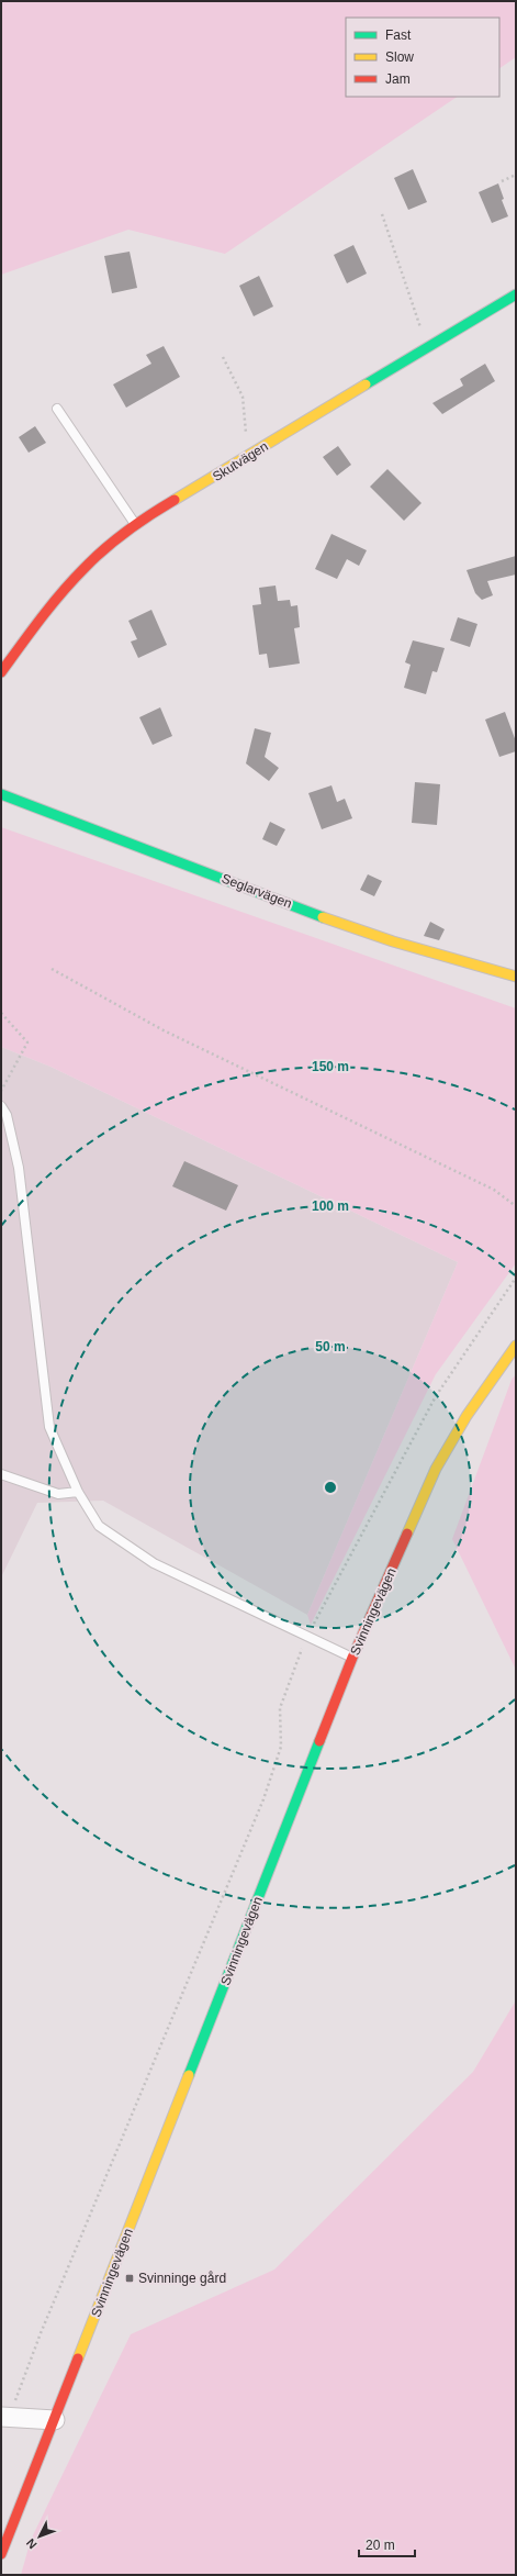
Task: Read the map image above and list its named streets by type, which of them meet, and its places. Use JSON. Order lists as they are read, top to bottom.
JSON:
{
  "streets": {
    "main road": ["Skutvägen", "Seglarvägen", "Svinningevägen"]
  },
  "places": {
    "transit": ["Svinninge gård"]
  },
  "legend": ["Fast", "Slow", "Jam"],
  "scale_bar": "20 m",
  "north": "bottom left",
  "rings": ["150 m", "100 m", "50 m"]
}
